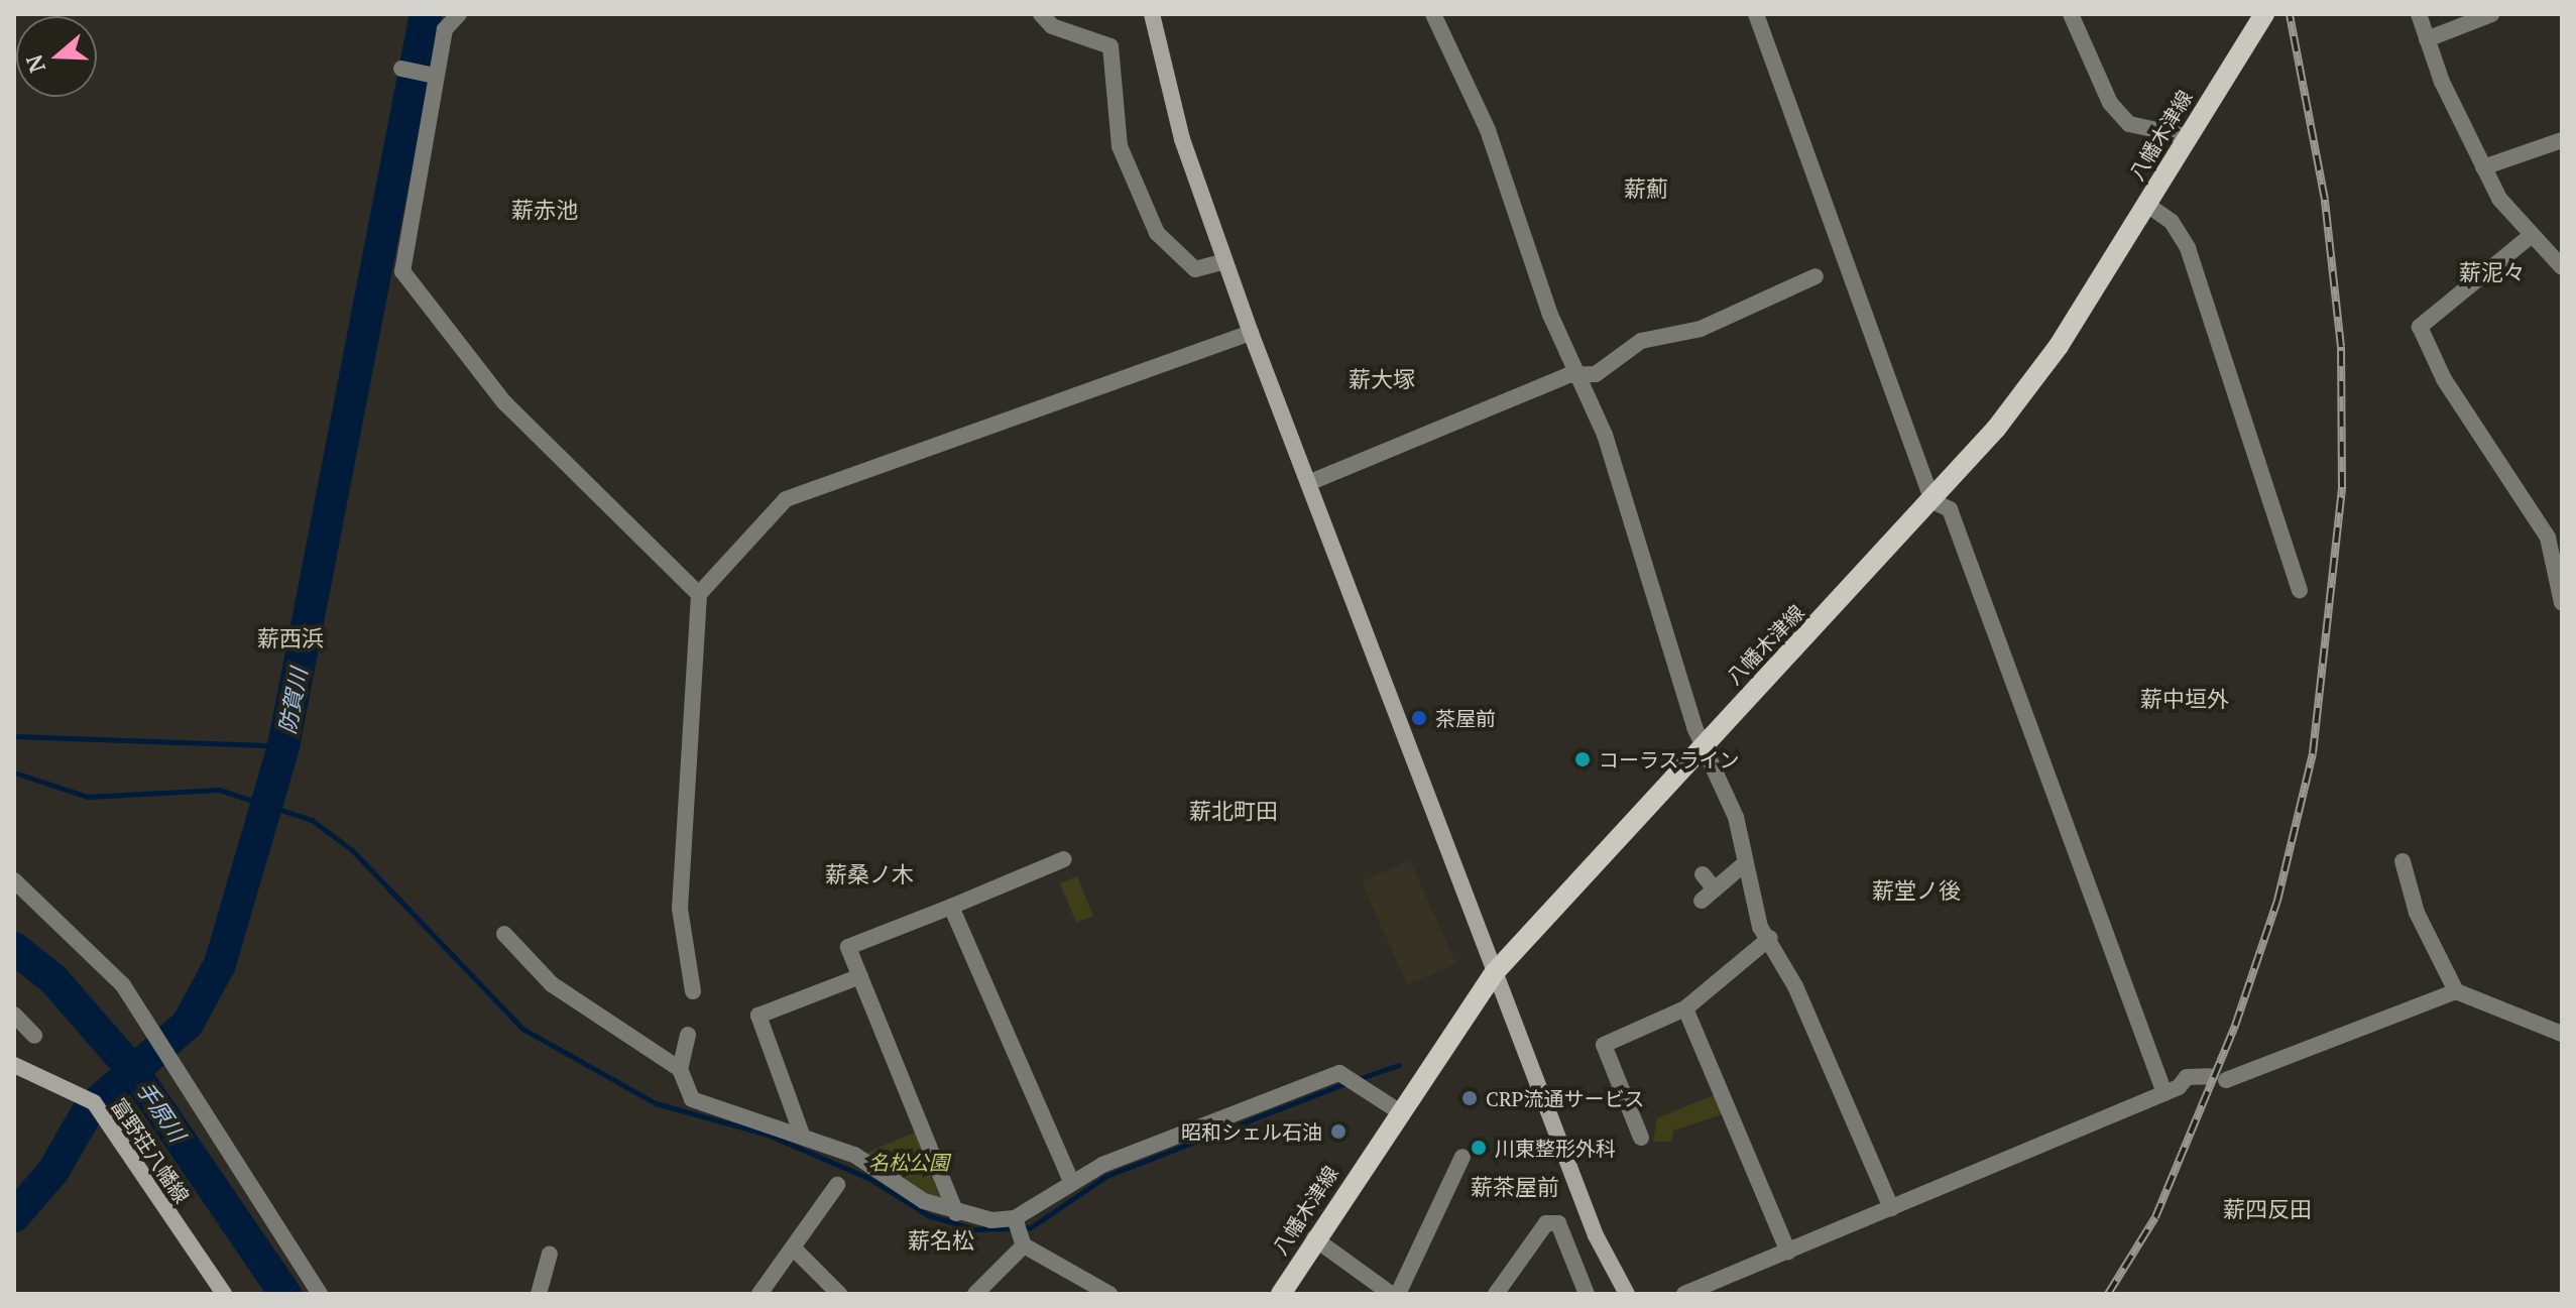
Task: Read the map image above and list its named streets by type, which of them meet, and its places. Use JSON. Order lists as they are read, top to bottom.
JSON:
{
  "streets": {
    "main road": ["八幡木津線"],
    "street": ["富野荘八幡線"]
  },
  "districts": [
    "薪薊",
    "薪赤池",
    "薪泥々",
    "薪大塚",
    "薪西浜",
    "薪中垣外",
    "薪北町田",
    "薪桑ノ木",
    "薪堂ノ後",
    "薪茶屋前",
    "薪四反田",
    "薪名松"
  ],
  "water": ["防賀川", "手原川"],
  "parks": ["名松公園"],
  "places": [
    "茶屋前",
    "コーラスライン",
    "CRP流通サービス",
    "昭和シェル石油",
    "川東整形外科"
  ],
  "north": "left"
}
